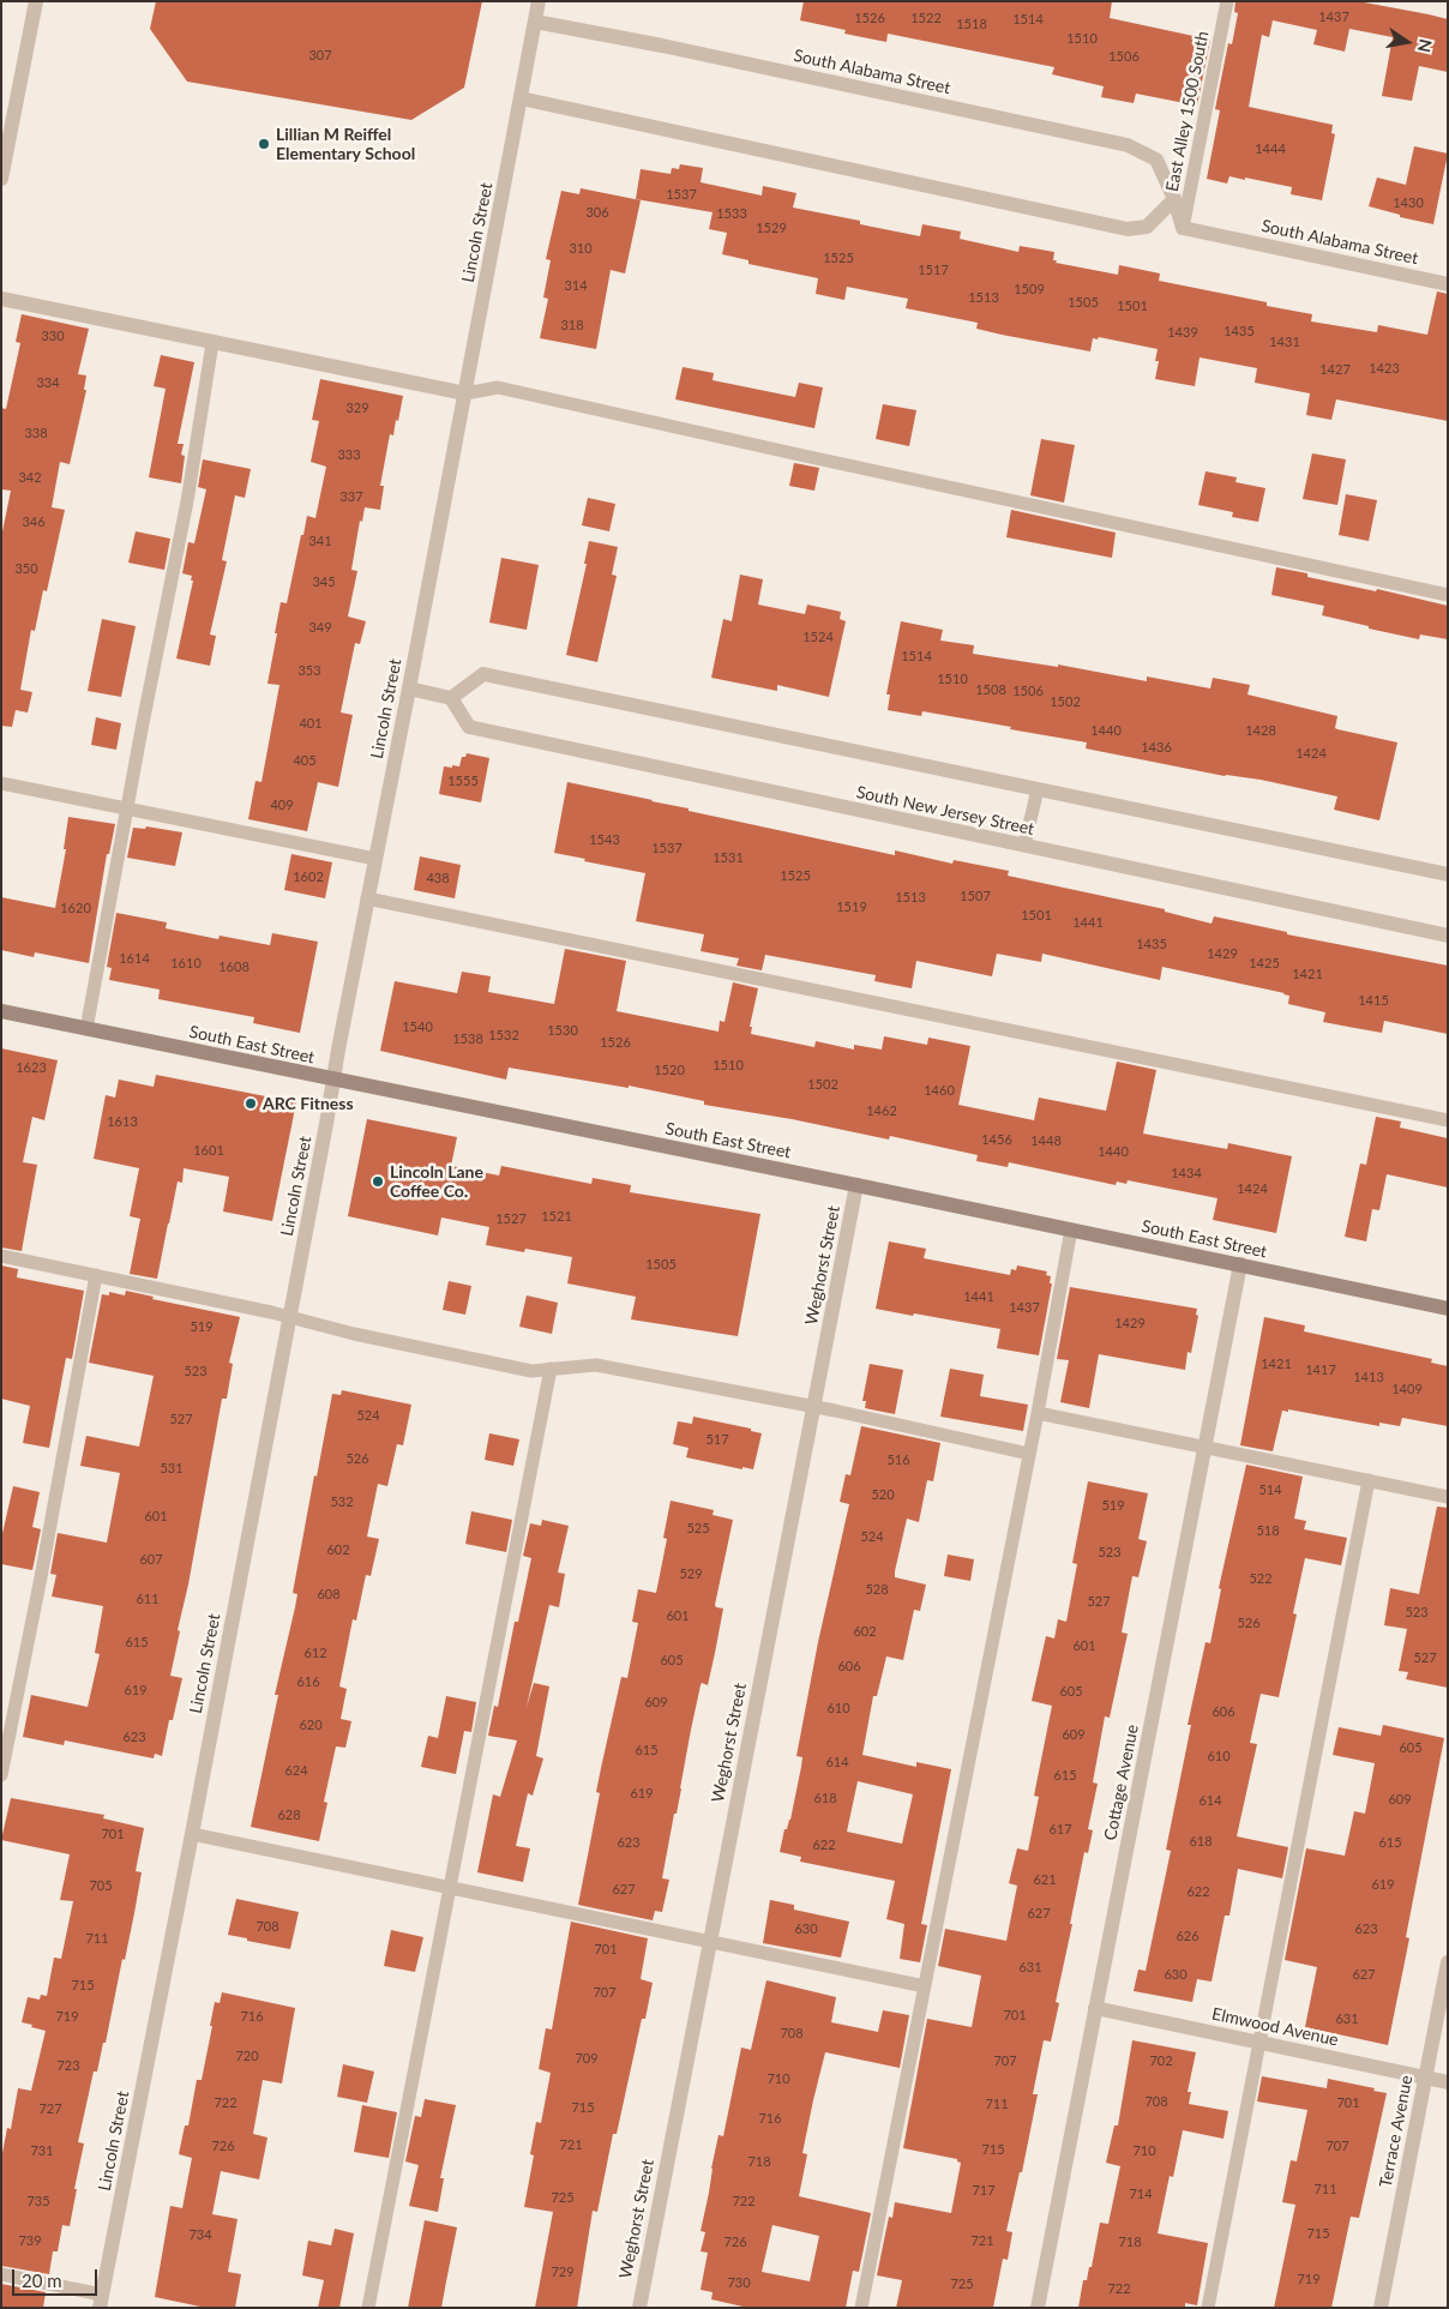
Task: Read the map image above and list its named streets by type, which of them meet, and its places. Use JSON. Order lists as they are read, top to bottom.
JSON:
{
  "streets": {
    "main road": ["South East Street"],
    "street": [
      "South Alabama Street",
      "Lincoln Street",
      "South New Jersey Street",
      "Weghorst Street",
      "Cottage Avenue",
      "Elmwood Avenue",
      "Terrace Avenue"
    ],
    "lane": ["East Alley 1500 South"]
  },
  "crossings": [
    ["South Alabama Street", "East Alley 1500 South"],
    ["South Alabama Street", "Lincoln Street"],
    ["Lincoln Street", "South East Street"],
    ["South East Street", "Weghorst Street"],
    ["South East Street", "Cottage Avenue"],
    ["Cottage Avenue", "Elmwood Avenue"],
    ["Elmwood Avenue", "Terrace Avenue"]
  ],
  "places": ["Lillian M Reiffel Elementary School", "ARC Fitness", "Lincoln Lane Coffee Co."],
  "house_numbers": [
    "1437",
    "1526",
    "1522",
    "1514",
    "1518",
    "1510",
    "307",
    "1506",
    "1444",
    "1537",
    "1430",
    "306",
    "1533",
    "1529",
    "310",
    "1525",
    "1517",
    "314",
    "1509",
    "1513",
    "1505",
    "1501",
    "318",
    "1435",
    "1439",
    "330",
    "1431",
    "1423",
    "1427",
    "334",
    "329",
    "338",
    "333",
    "342",
    "337",
    "346",
    "341",
    "350",
    "345",
    "349",
    "1524",
    "1514",
    "353",
    "1510",
    "1508",
    "1506",
    "1502",
    "401",
    "1440",
    "1428",
    "1436",
    "1424",
    "405",
    "1555",
    "409",
    "1543",
    "1537",
    "1531",
    "1525",
    "1602",
    "438",
    "1507",
    "1513",
    "1519",
    "1620",
    "1501",
    "1441",
    "1435",
    "1429",
    "1614",
    "1610",
    "1425",
    "1608",
    "1421",
    "1415",
    "1540",
    "1530",
    "1532",
    "1538",
    "1526",
    "1510",
    "1623",
    "1520",
    "1502",
    "1460",
    "1462",
    "1613",
    "1456",
    "1448",
    "1601",
    "1440",
    "1434",
    "1424",
    "1521",
    "1527",
    "1505",
    "1441",
    "1437",
    "1429",
    "519",
    "1421",
    "1417",
    "523",
    "1413",
    "1409",
    "524",
    "527",
    "517",
    "526",
    "516",
    "531",
    "514",
    "520",
    "532",
    "519",
    "601",
    "525",
    "518",
    "524",
    "602",
    "523",
    "607",
    "529",
    "522",
    "528",
    "608",
    "611",
    "527",
    "523",
    "601",
    "526",
    "602",
    "615",
    "601",
    "612",
    "527",
    "605",
    "606",
    "616",
    "619",
    "605",
    "609",
    "610",
    "606",
    "620",
    "609",
    "623",
    "605",
    "615",
    "610",
    "614",
    "624",
    "615",
    "619",
    "618",
    "609",
    "614",
    "628",
    "617",
    "701",
    "618",
    "623",
    "615",
    "622",
    "621",
    "619",
    "705",
    "627",
    "622",
    "627",
    "708",
    "630",
    "623",
    "626",
    "711",
    "701",
    "631",
    "630",
    "627",
    "715",
    "707",
    "701",
    "719",
    "716",
    "631",
    "708",
    "720",
    "709",
    "707",
    "702",
    "723",
    "710",
    "708",
    "722",
    "701",
    "711",
    "715",
    "727",
    "716",
    "721",
    "726",
    "707",
    "715",
    "731",
    "710",
    "718",
    "711",
    "717",
    "714",
    "725",
    "735",
    "722",
    "715",
    "734",
    "739",
    "721",
    "726",
    "718",
    "729",
    "719",
    "730",
    "725",
    "722"
  ],
  "scale_bar": "20 m",
  "north": "right"
}
